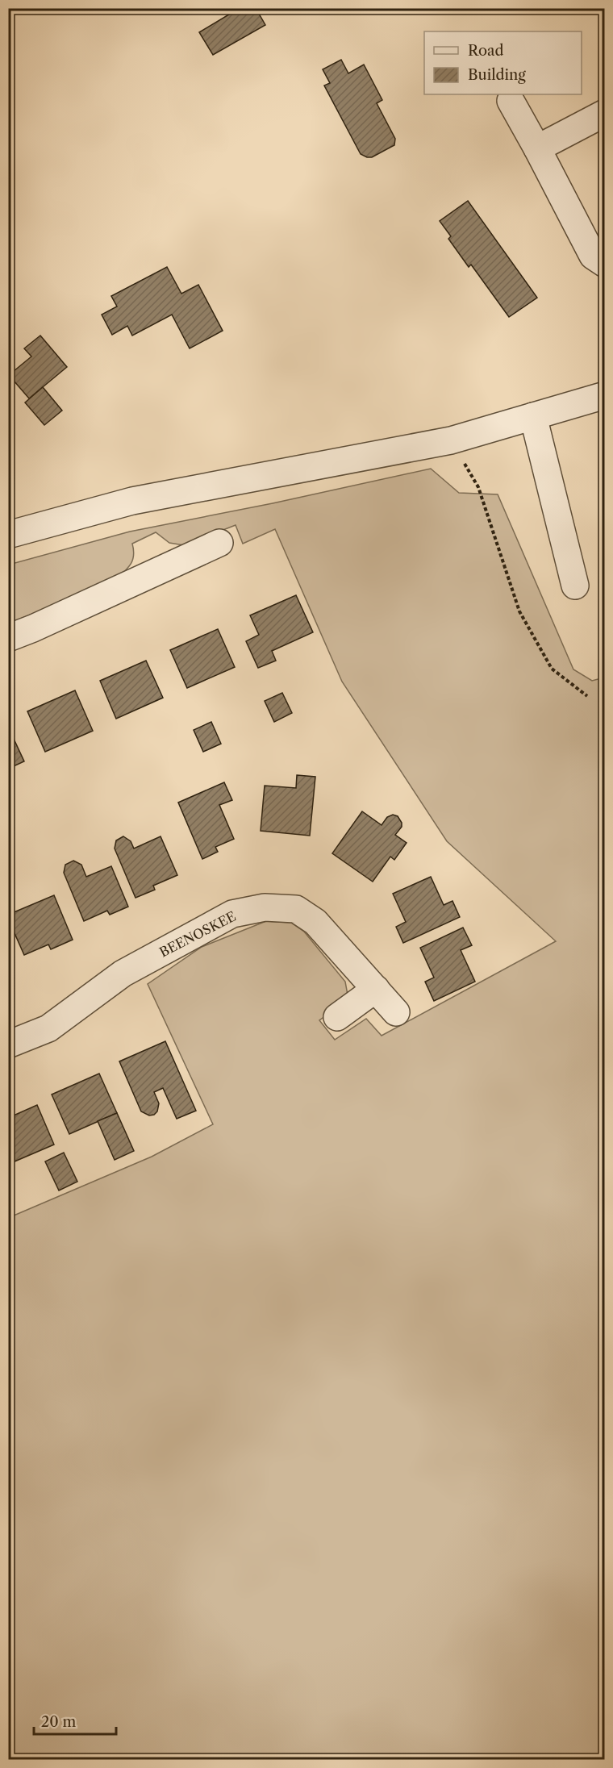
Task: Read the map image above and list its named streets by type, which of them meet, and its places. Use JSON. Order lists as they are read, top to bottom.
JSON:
{
  "streets": {
    "street": ["BEENOSKEE"]
  },
  "legend": ["Road", "Building"],
  "scale_bar": "20 m"
}
